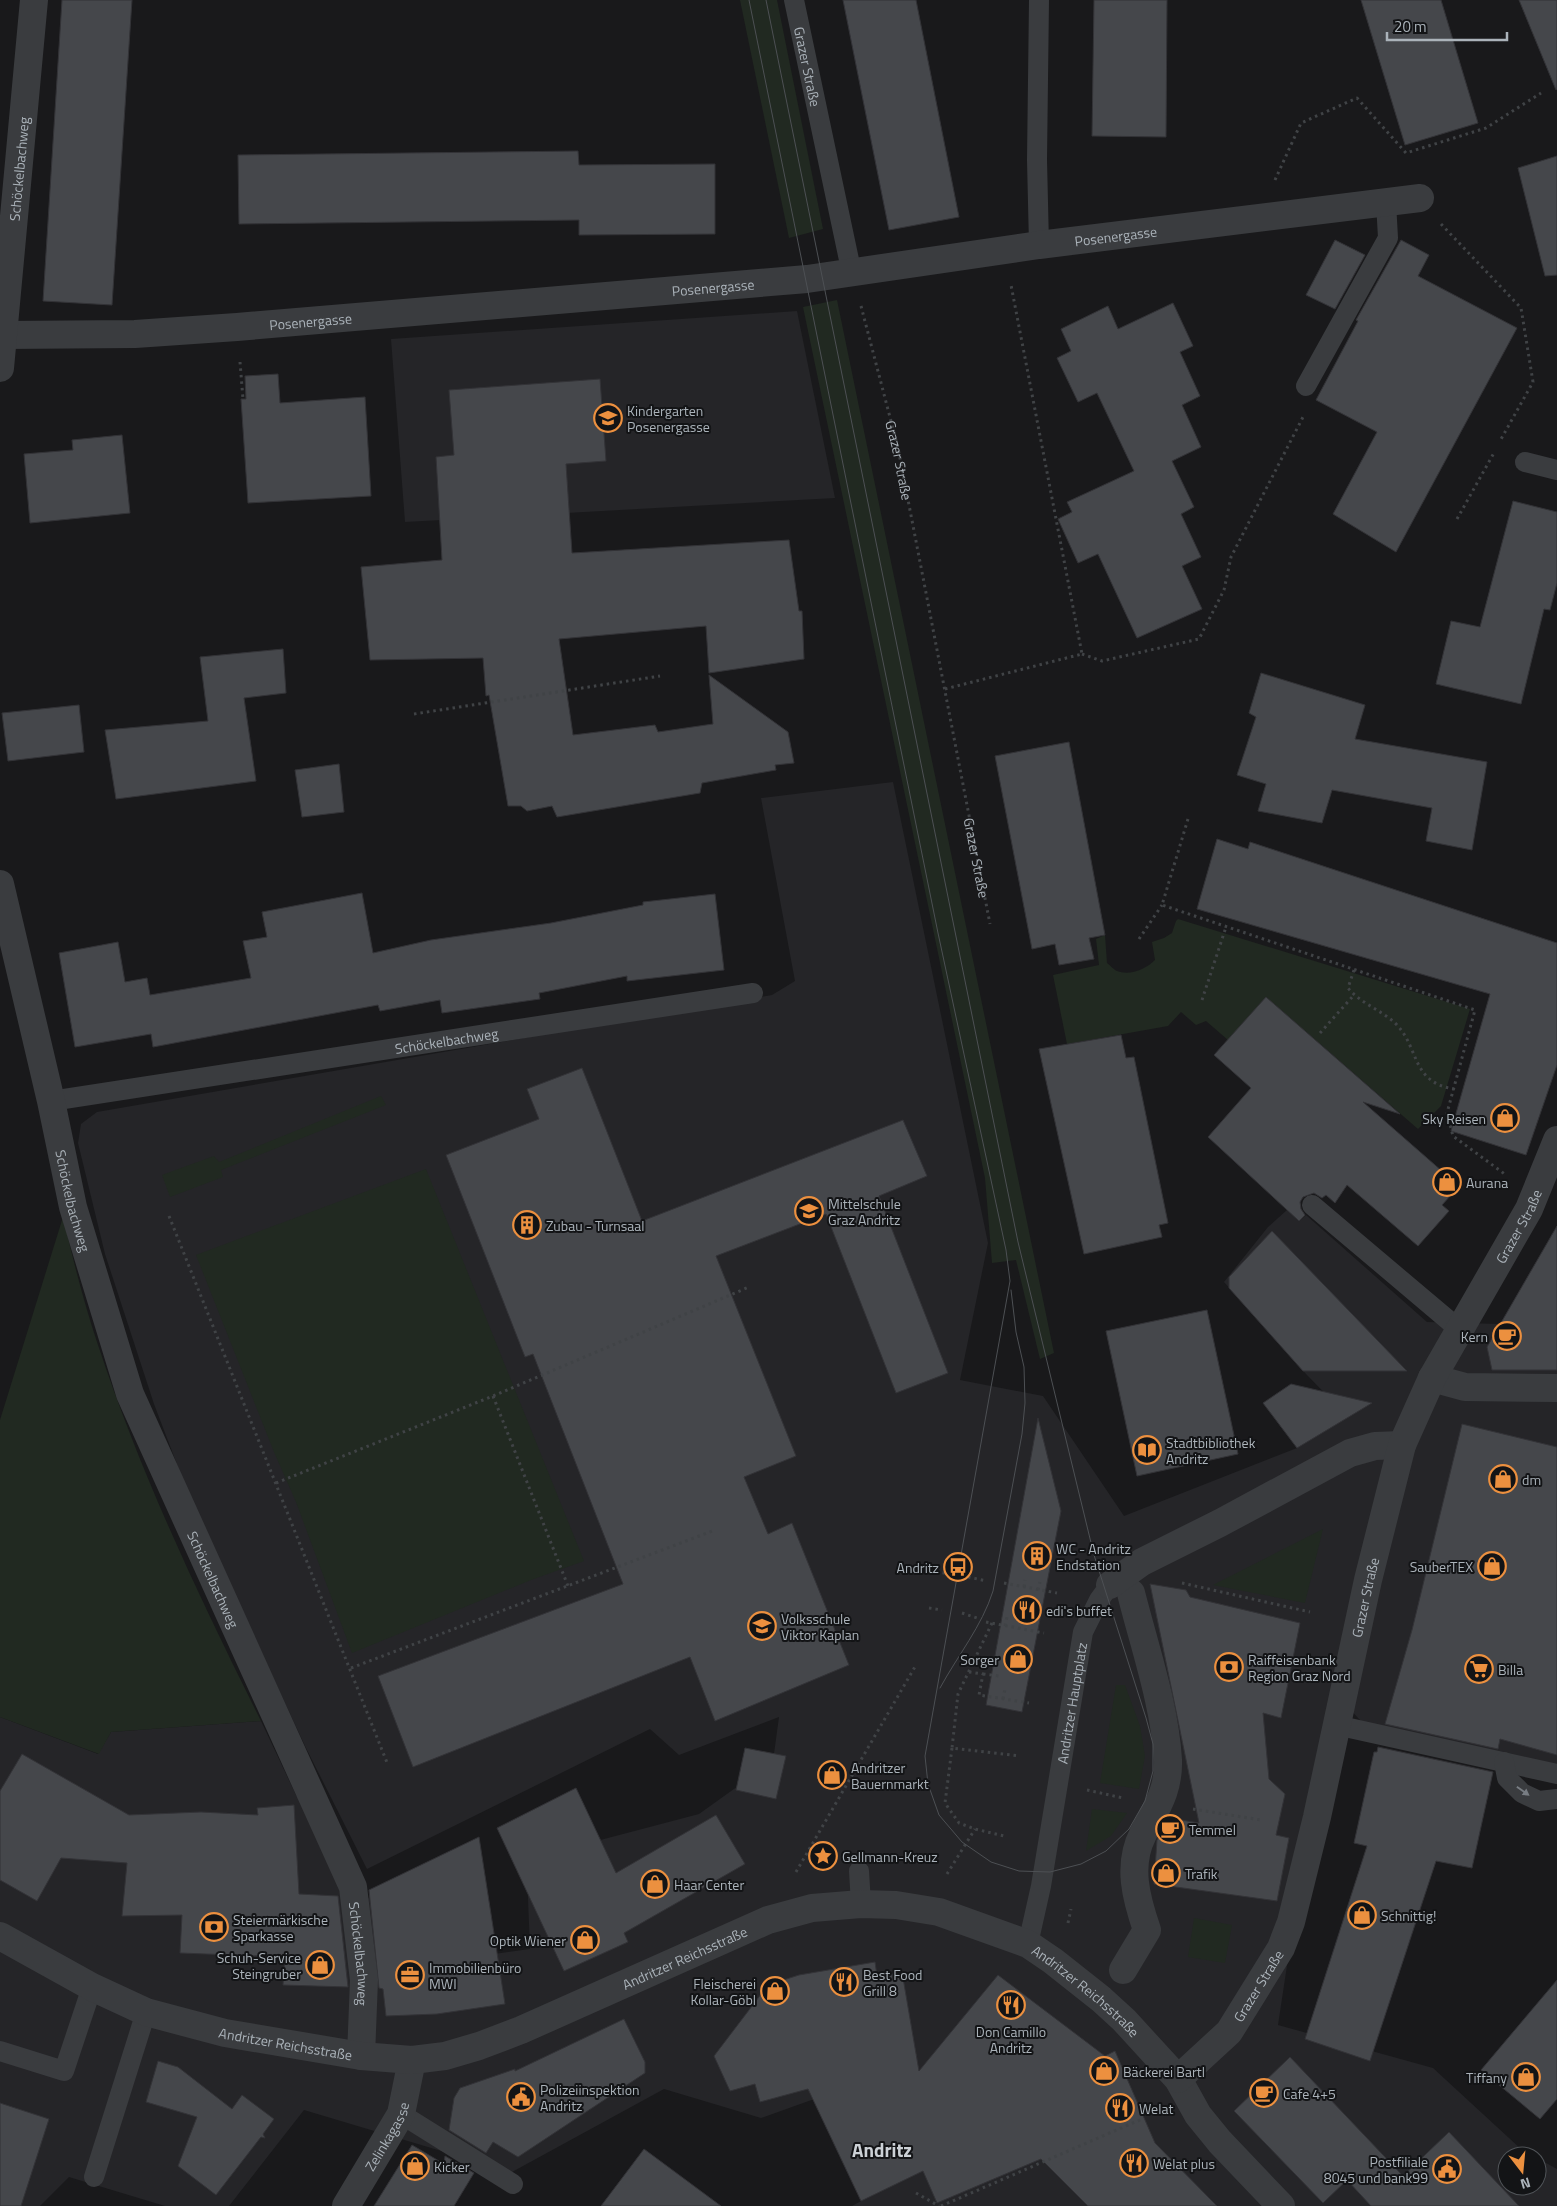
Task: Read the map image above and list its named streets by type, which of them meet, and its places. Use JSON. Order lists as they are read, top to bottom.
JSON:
{
  "streets": {
    "street": [
      "Grazer Straße",
      "Schöckelbachweg",
      "Posenergasse",
      "Andritzer Hauptplatz",
      "Andritzer Reichsstraße",
      "Zelinkagasse"
    ]
  },
  "crossings": [
    ["Grazer Straße", "Posenergasse"],
    ["Grazer Straße", "Andritzer Hauptplatz"],
    ["Grazer Straße", "Andritzer Reichsstraße"],
    ["Schöckelbachweg", "Posenergasse"],
    ["Schöckelbachweg", "Andritzer Reichsstraße"],
    ["Andritzer Hauptplatz", "Andritzer Reichsstraße"],
    ["Andritzer Reichsstraße", "Zelinkagasse"]
  ],
  "districts": ["Andritz"],
  "places": {
    "school or university": ["Kindergarten Posenergasse", "Mittelschule Graz Andritz", "Volksschule Viktor Kaplan"],
    "shop": [
      "Sky Reisen",
      "Aurana",
      "dm",
      "SauberTEX",
      "Sorger",
      "Andritzer Bauernmarkt",
      "Trafik",
      "Haar Center",
      "Schnittig!",
      "Optik Wiener",
      "Schuh-Service Steingruber",
      "Fleischerei Kollar-Göbl",
      "Bäckerei Bartl",
      "Tiffany",
      "Kicker"
    ],
    "building": ["Zubau - Turnsaal", "WC - Andritz Endstation"],
    "cafe": ["Kern", "Temmel", "Cafe 4+5"],
    "library": ["Stadtbibliothek Andritz"],
    "bus stop": ["Andritz"],
    "restaurant": [
      "edi's buffet",
      "Best Food Grill 8",
      "Don Camillo Andritz",
      "Welat",
      "Welat plus"
    ],
    "bank": ["Raiffeisenbank Region Graz Nord", "Steiermärkische Sparkasse"],
    "supermarket": ["Billa"],
    "place": ["Gellmann-Kreuz"],
    "office": ["Immobilienbüro MWI"],
    "public building": ["Polizeiinspektion Andritz", "Postfiliale 8045 und bank99"]
  },
  "scale_bar": "20 m",
  "north": "bottom"
}
